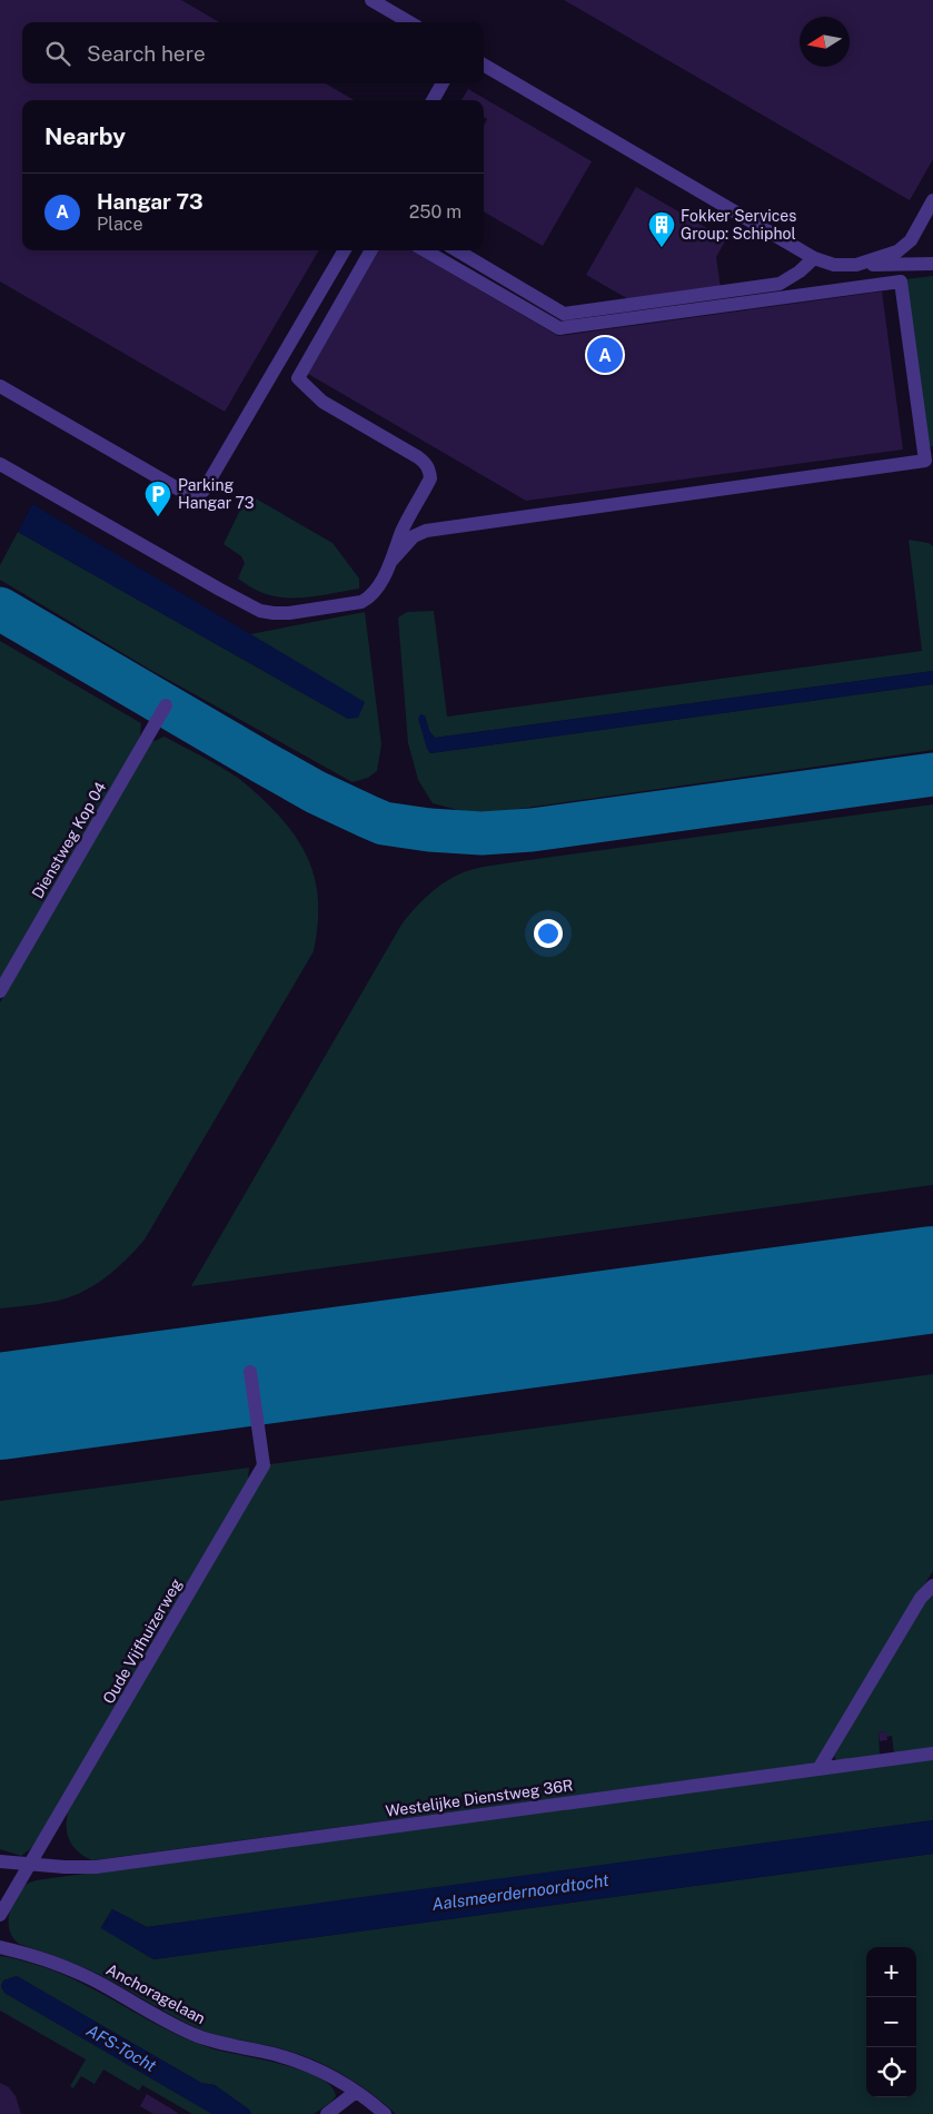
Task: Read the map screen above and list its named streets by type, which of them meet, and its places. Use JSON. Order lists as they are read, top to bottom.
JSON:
{
  "streets": {
    "lane": [
      "Dienstweg Kop 04",
      "Oude Vijfhuizerweg",
      "Westelijke Dienstweg 36R",
      "Anchoragelaan"
    ]
  },
  "crossings": [
    ["Oude Vijfhuizerweg", "Westelijke Dienstweg 36R"]
  ],
  "water": ["Aalsmeerdernoordtocht", "AFS-Tocht"],
  "places": {
    "building": ["Fokker Services Group: Schiphol"],
    "parking": ["Parking Hangar 73"]
  },
  "north": "left",
  "page": {
    "search": "Search here",
    "heading": "Nearby",
    "list": [
      {
        "mark": "A",
        "name": "Hangar 73",
        "note": "Place",
        "value": "250 m"
      }
    ],
    "pins": "A",
    "map_buttons": ["+", "−"]
  }
}
